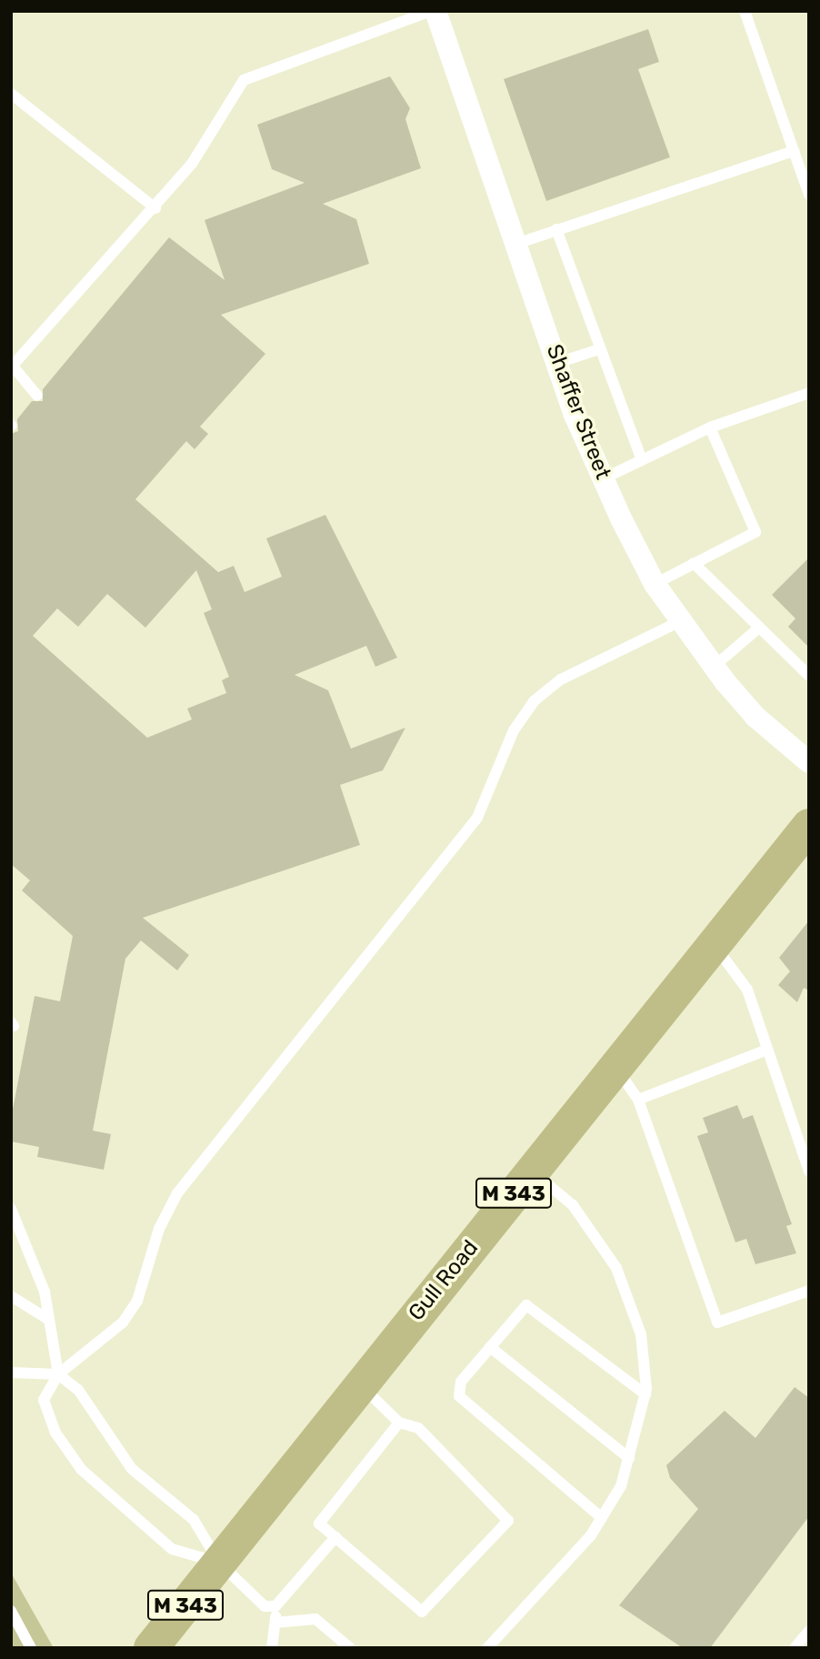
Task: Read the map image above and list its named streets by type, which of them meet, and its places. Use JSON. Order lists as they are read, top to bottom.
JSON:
{
  "streets": {
    "main road": ["M 343", "Gull Road"],
    "street": ["Shaffer Street"]
  }
}
